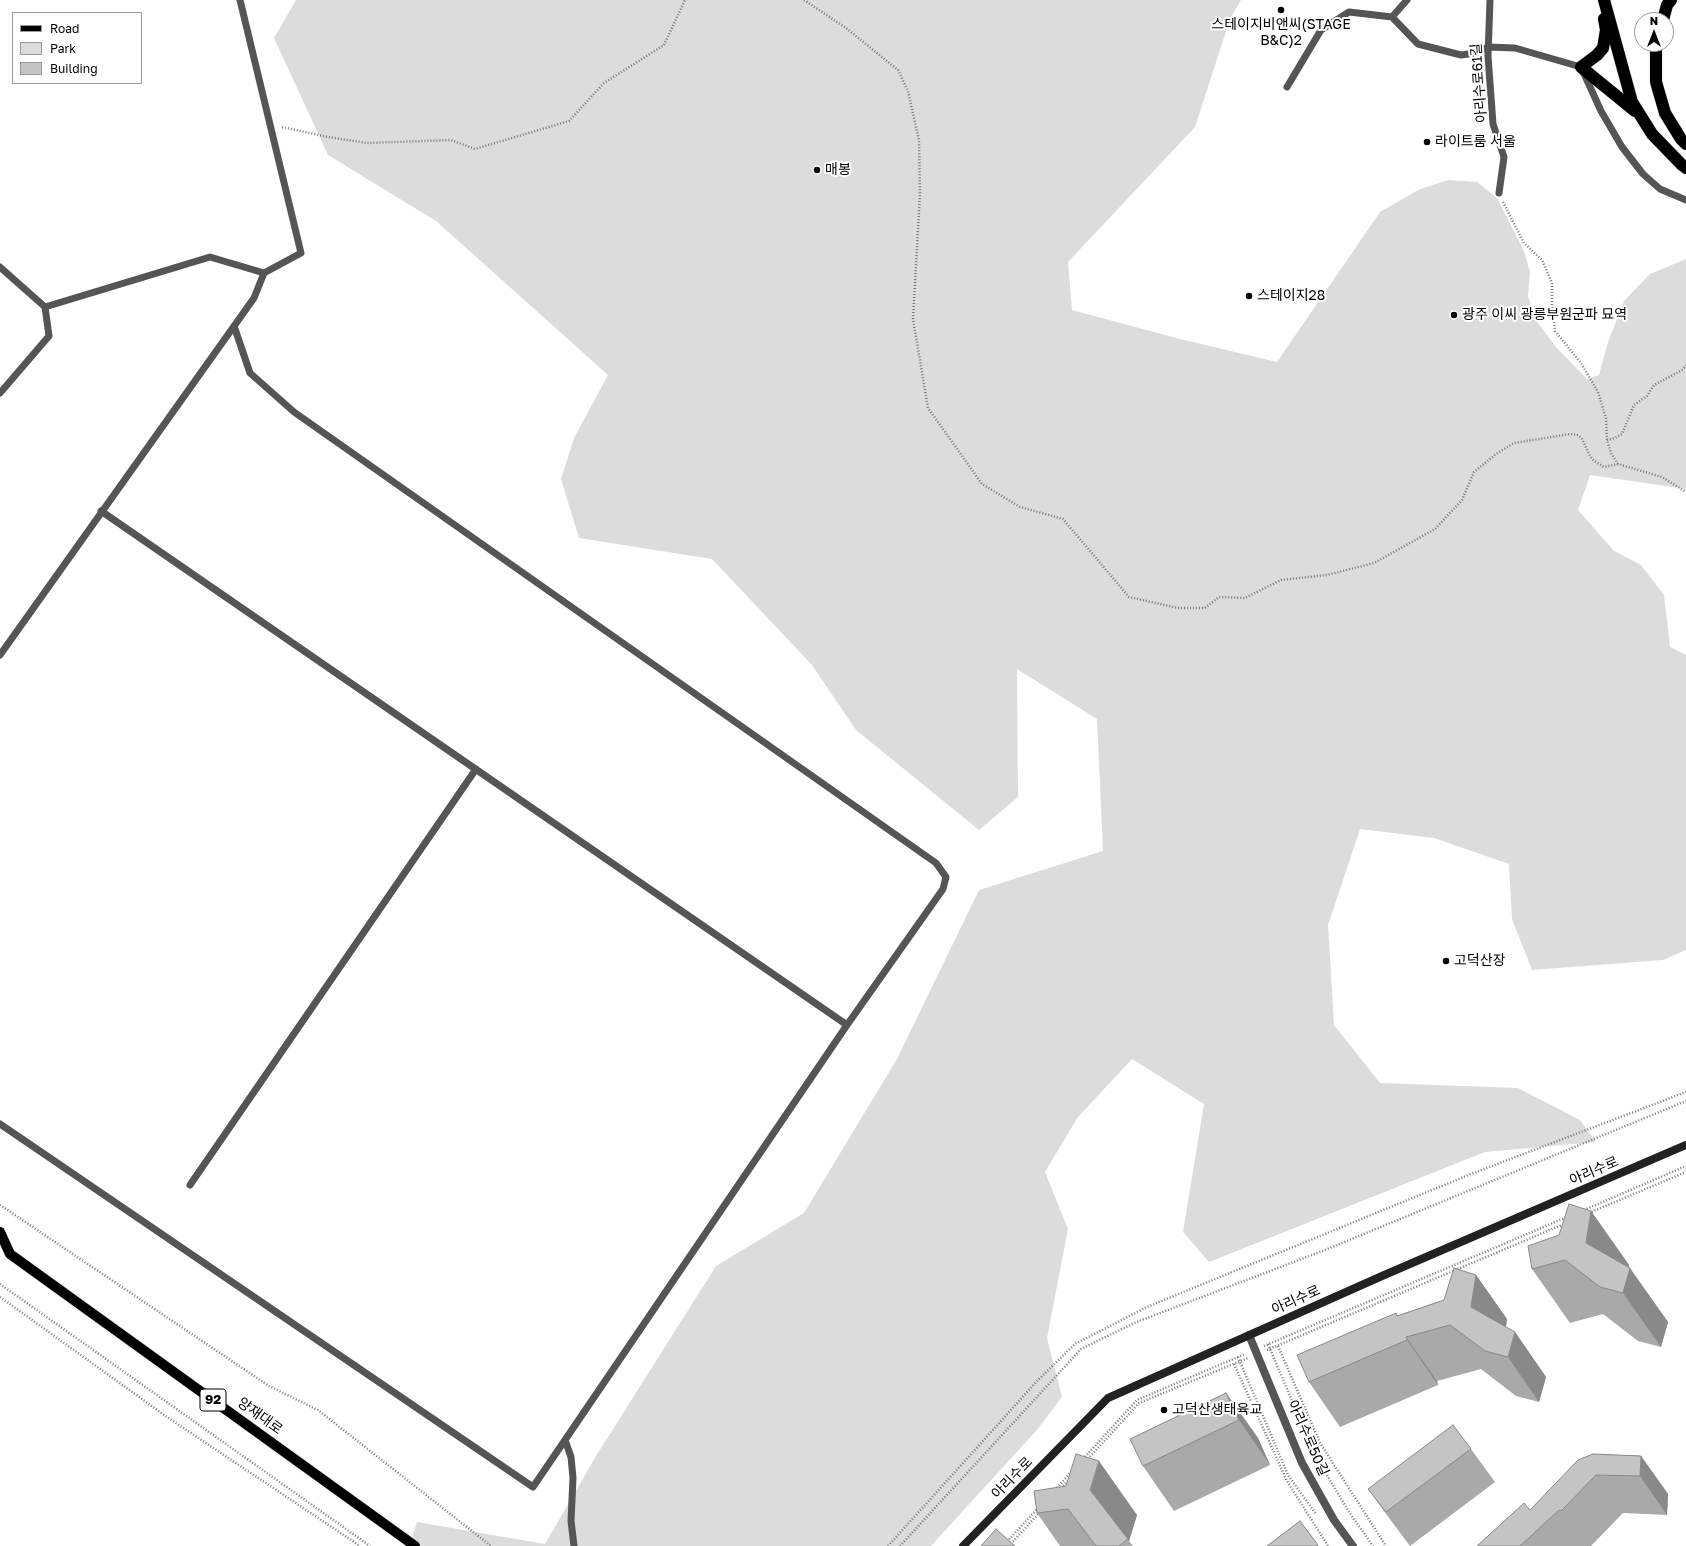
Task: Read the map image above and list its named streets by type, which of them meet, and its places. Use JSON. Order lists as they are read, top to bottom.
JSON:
{
  "streets": {
    "main road": ["아리수로", "92", "양재대로"],
    "street": ["아리수로50길"],
    "lane": ["아리수로61길"]
  },
  "crossings": [
    ["아리수로", "아리수로50길"]
  ],
  "places": [
    "스테이지비앤씨(STAGE B&C)2",
    "라이트룸 서울",
    "매봉",
    "스테이지28",
    "광주 이씨 광릉부원군파 묘역",
    "고덕산장",
    "고덕산생태육교"
  ],
  "legend": ["Road", "Park", "Building"],
  "north": "top"
}
